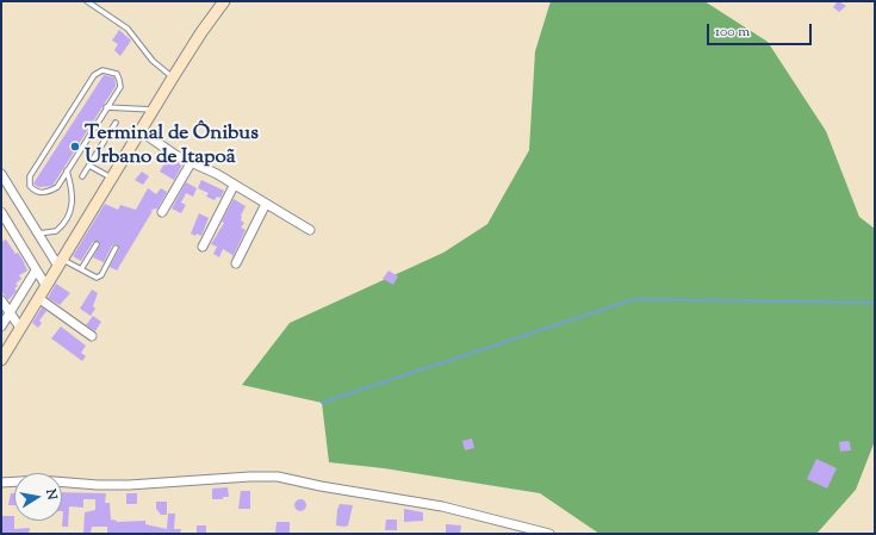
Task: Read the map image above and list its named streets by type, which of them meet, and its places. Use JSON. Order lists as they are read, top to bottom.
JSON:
{
  "places": ["Terminal de Ônibus Urbano de Itapoã"],
  "scale_bar": "100 m",
  "north": "right"
}
